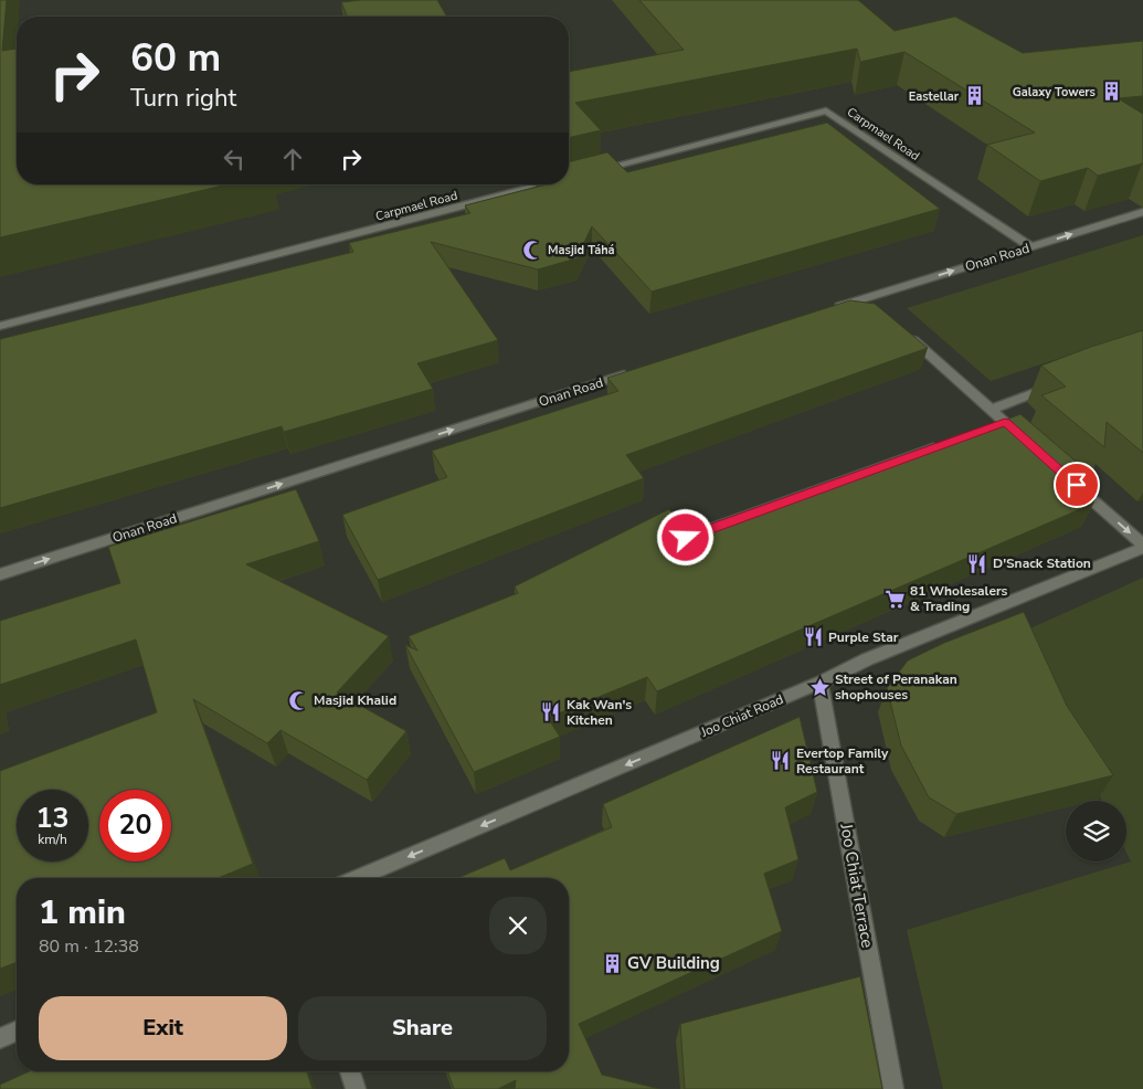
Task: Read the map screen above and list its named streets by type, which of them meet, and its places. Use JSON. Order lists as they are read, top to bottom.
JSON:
{
  "streets": {
    "street": [
      "Carpmael Road",
      "Onan Road",
      "Joo Chiat Road",
      "Joo Chiat Terrace"
    ]
  },
  "crossings": [
    ["Carpmael Road", "Onan Road"],
    ["Joo Chiat Road", "Joo Chiat Terrace"]
  ],
  "one_way": ["Onan Road", "Joo Chiat Road"],
  "places": {
    "building": ["Galaxy Towers", "Eastellar", "GV Building"],
    "mosque": ["Masjid Táhá", "Masjid Khalid"],
    "restaurant": [
      "D'Snack Station",
      "Purple Star",
      "Kak Wan's Kitchen",
      "Evertop Family Restaurant"
    ],
    "supermarket": ["81 Wholesalers & Trading"],
    "place": ["Street of Peranakan shophouses"]
  },
  "page": {
    "turn": ["60 m", "Turn right"],
    "speed": "13 km/h",
    "limit": "20",
    "heading": ["1 min", "80 m · 12:38"],
    "buttons": ["Exit", "Share"]
  }
}
